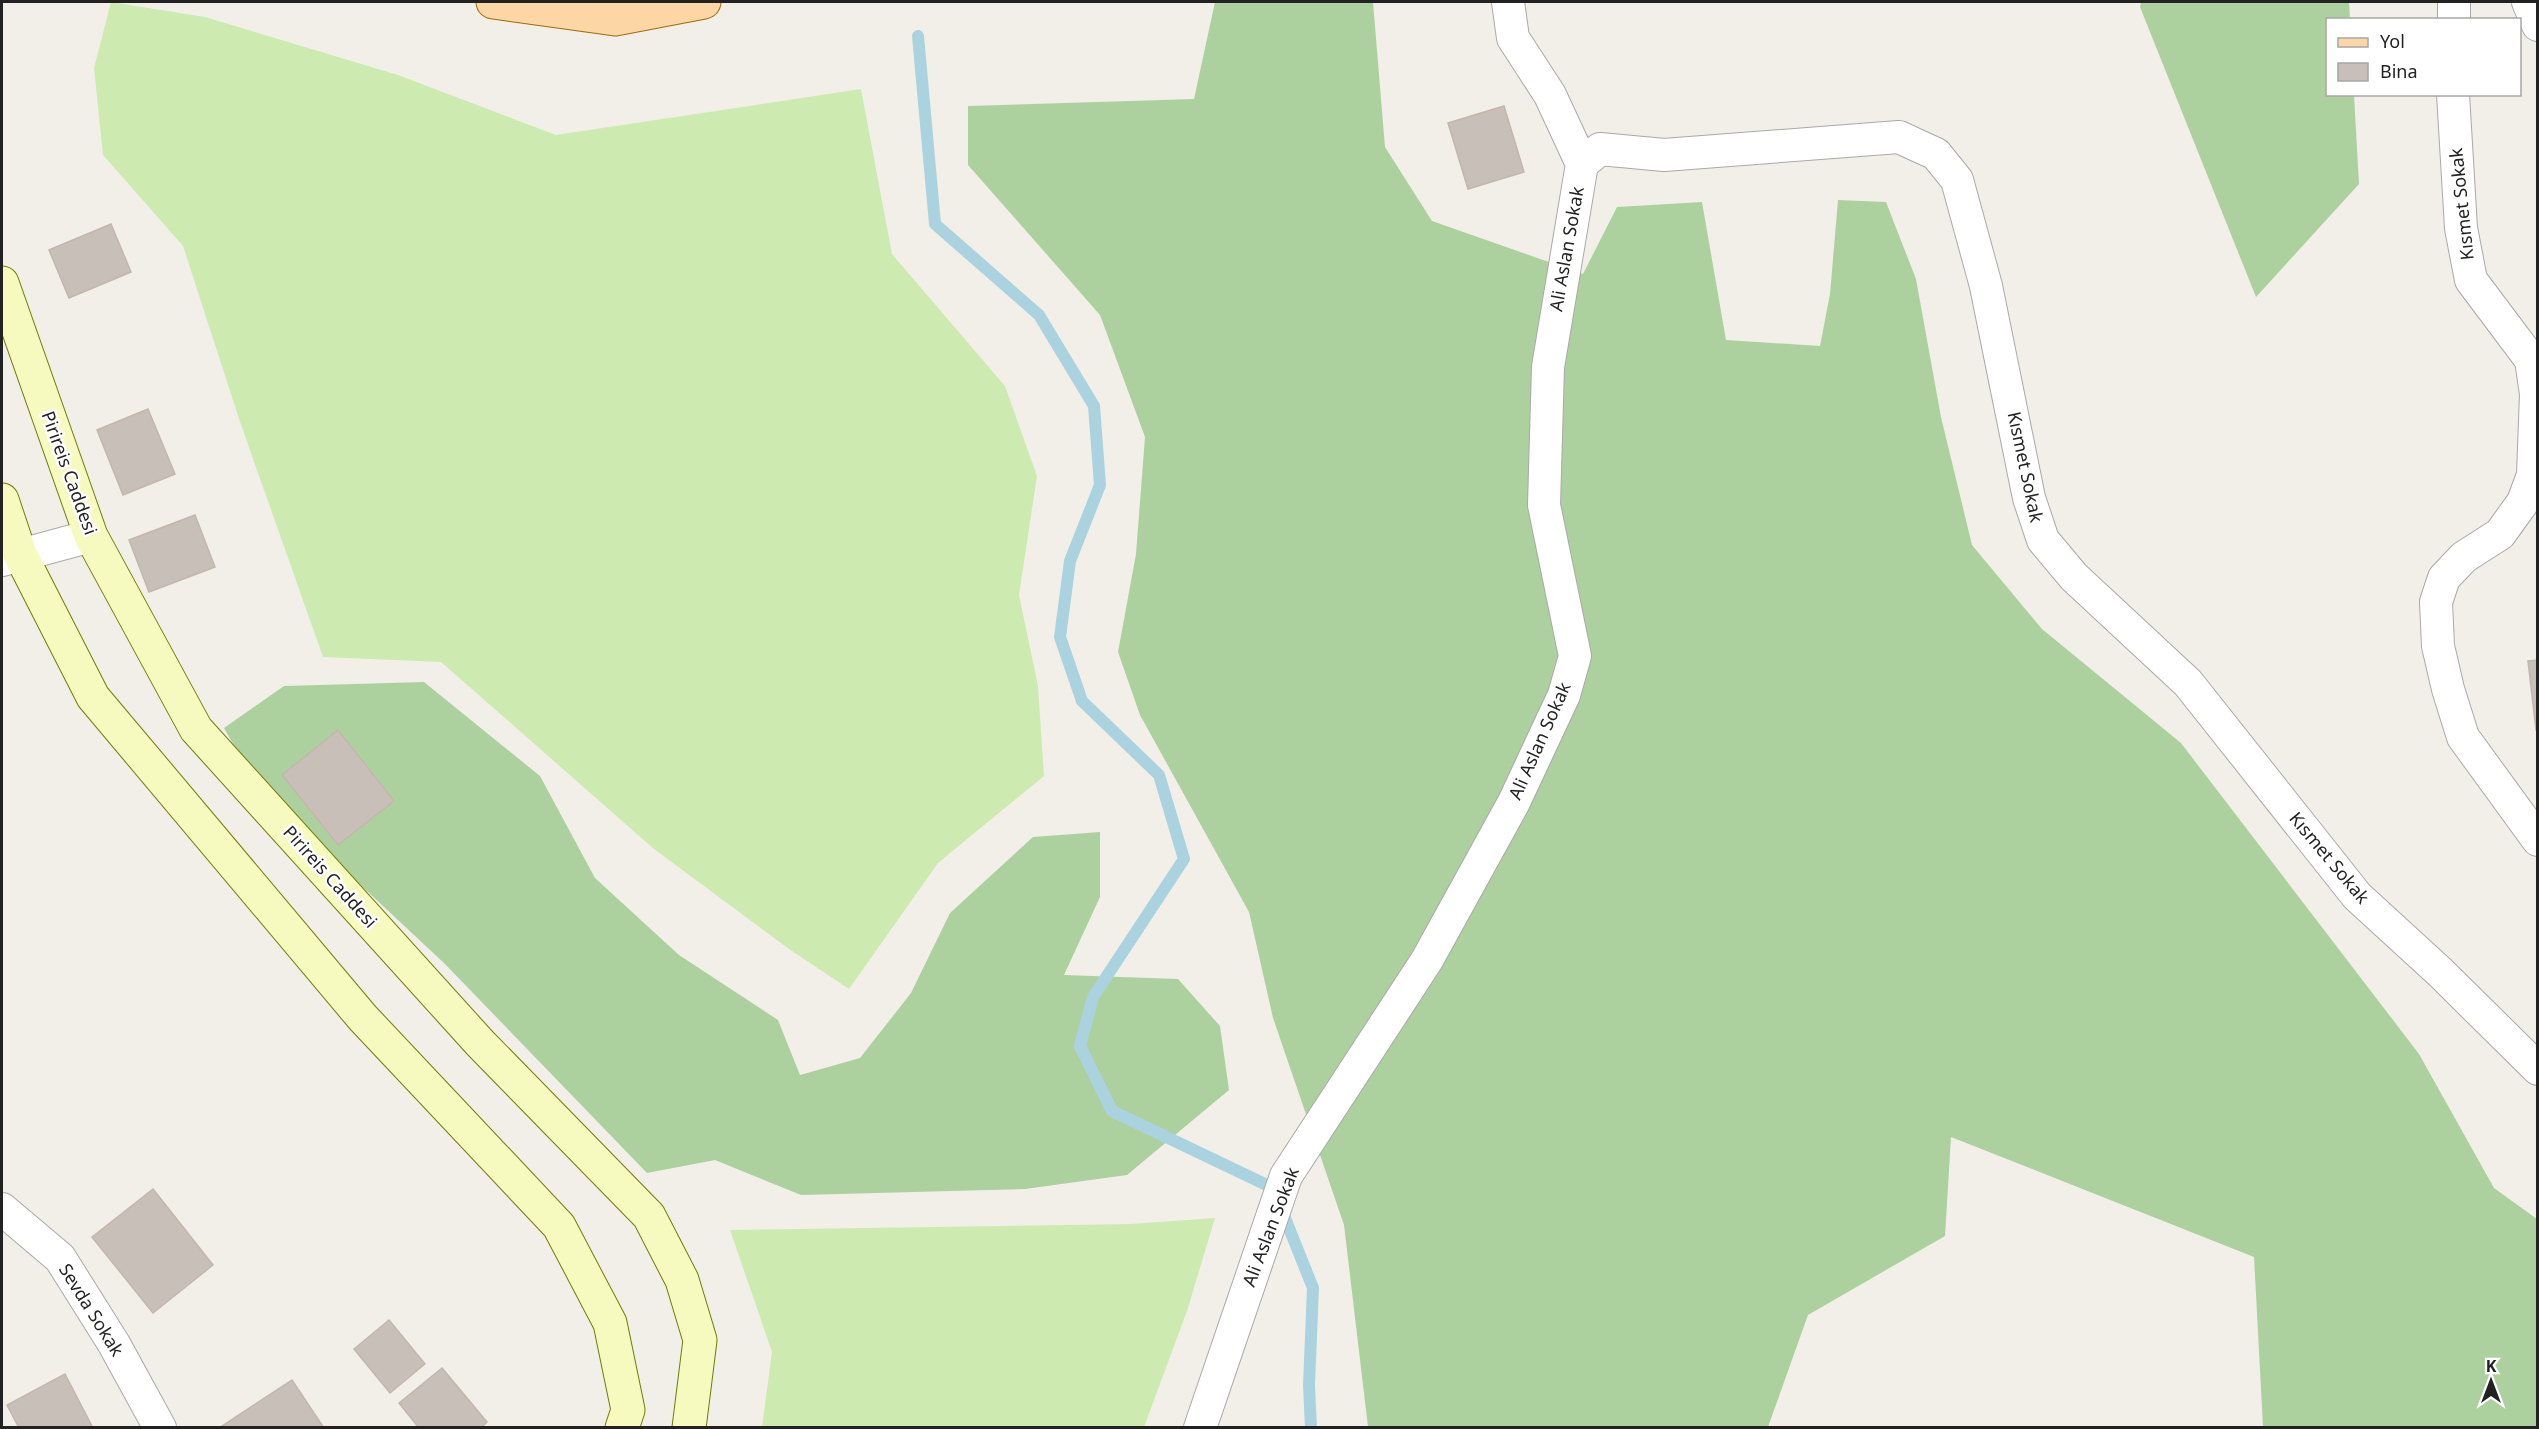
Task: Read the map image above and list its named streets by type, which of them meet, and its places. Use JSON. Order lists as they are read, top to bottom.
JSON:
{
  "streets": {
    "main road": ["Pirireis Caddesi"],
    "street": ["Kısmet Sokak", "Ali Aslan Sokak", "Sevda Sokak"]
  },
  "crossings": [
    ["Kısmet Sokak", "Ali Aslan Sokak"]
  ],
  "legend": ["Yol", "Bina"],
  "north": "top"
}
